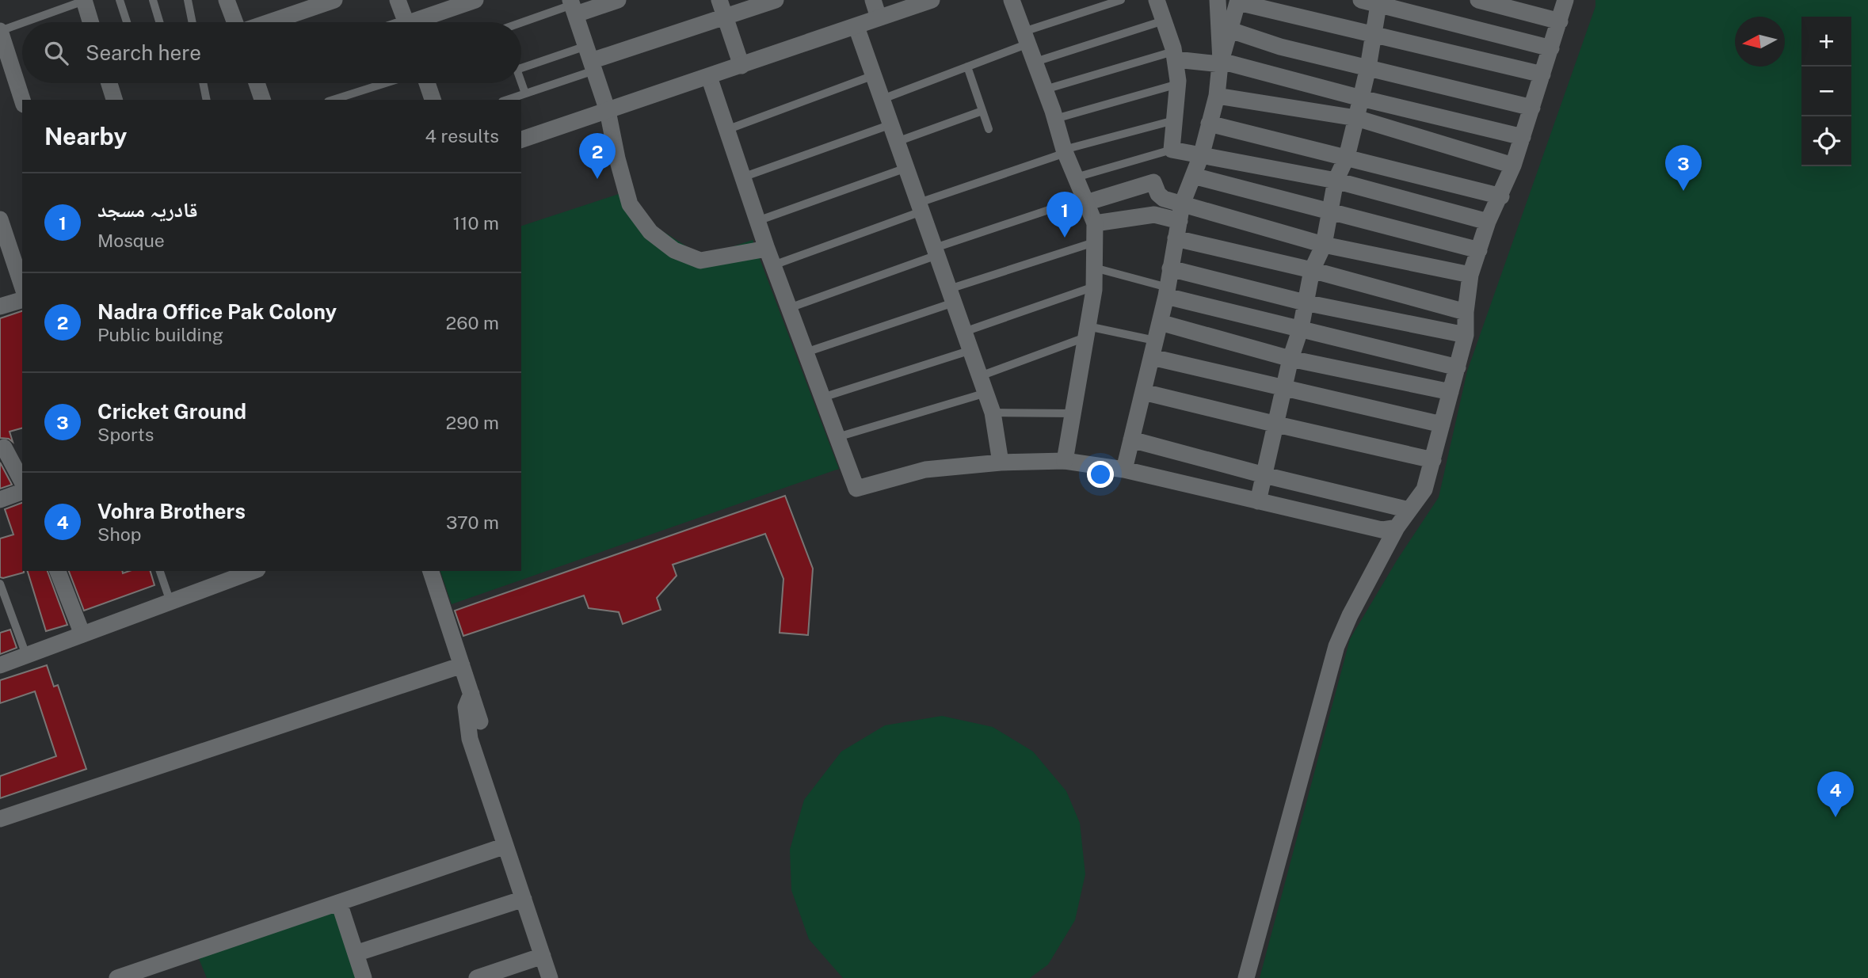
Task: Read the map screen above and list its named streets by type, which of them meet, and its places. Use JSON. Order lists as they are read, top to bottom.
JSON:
{
  "north": "left",
  "page": {
    "map_buttons": ["+", "−"],
    "search": "Search here",
    "heading": ["Nearby", "4 results"],
    "pins": [
      "2",
      "3",
      "1",
      "4"
    ],
    "list": [
      {
        "mark": "1",
        "name": "قادریہ مسجد",
        "note": "Mosque",
        "value": "110 m"
      },
      {
        "mark": "2",
        "name": "Nadra Office Pak Colony",
        "note": "Public building",
        "value": "260 m"
      },
      {
        "mark": "3",
        "name": "Cricket Ground",
        "note": "Sports",
        "value": "290 m"
      },
      {
        "mark": "4",
        "name": "Vohra Brothers",
        "note": "Shop",
        "value": "370 m"
      }
    ]
  }
}
